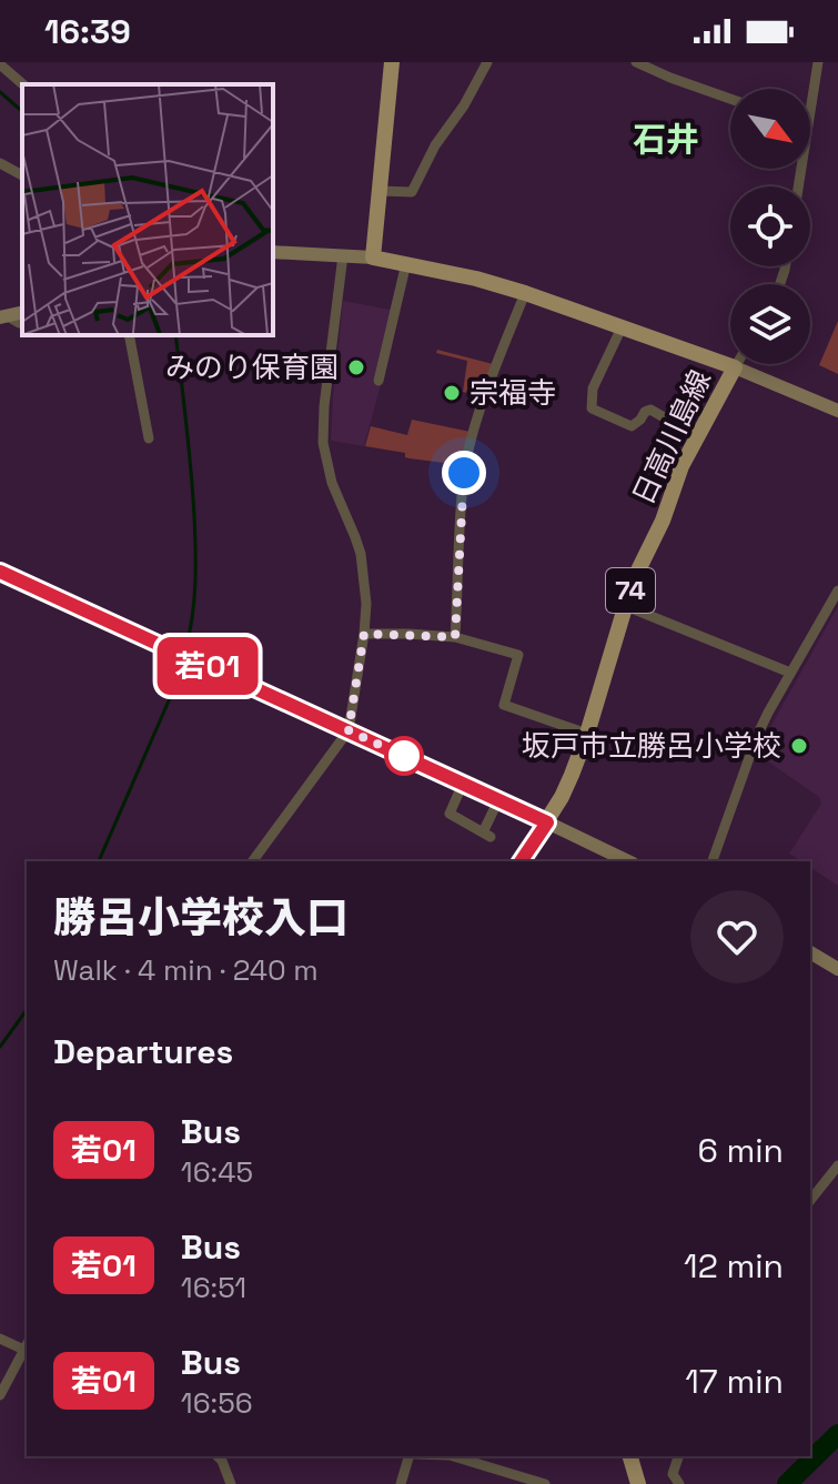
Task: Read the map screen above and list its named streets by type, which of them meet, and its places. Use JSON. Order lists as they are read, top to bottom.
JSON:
{
  "streets": {
    "main road": ["日高川島線", "74"]
  },
  "districts": ["石井"],
  "places": ["みのり保育園", "宗福寺", "坂戸市立勝呂小学校"],
  "lines": ["bus line 若01"],
  "north": "bottom right",
  "page": {
    "status": "16:39",
    "on_map": "若01",
    "heading": [
      ["勝呂小学校入口", "Walk · 4 min · 240 m"],
      "Departures"
    ],
    "list": [
      {
        "mark": "若01",
        "name": "Bus",
        "note": "16:45",
        "value": "6 min"
      },
      {
        "mark": "若01",
        "name": "Bus",
        "note": "16:51",
        "value": "12 min"
      },
      {
        "mark": "若01",
        "name": "Bus",
        "note": "16:56",
        "value": "17 min"
      }
    ]
  }
}
